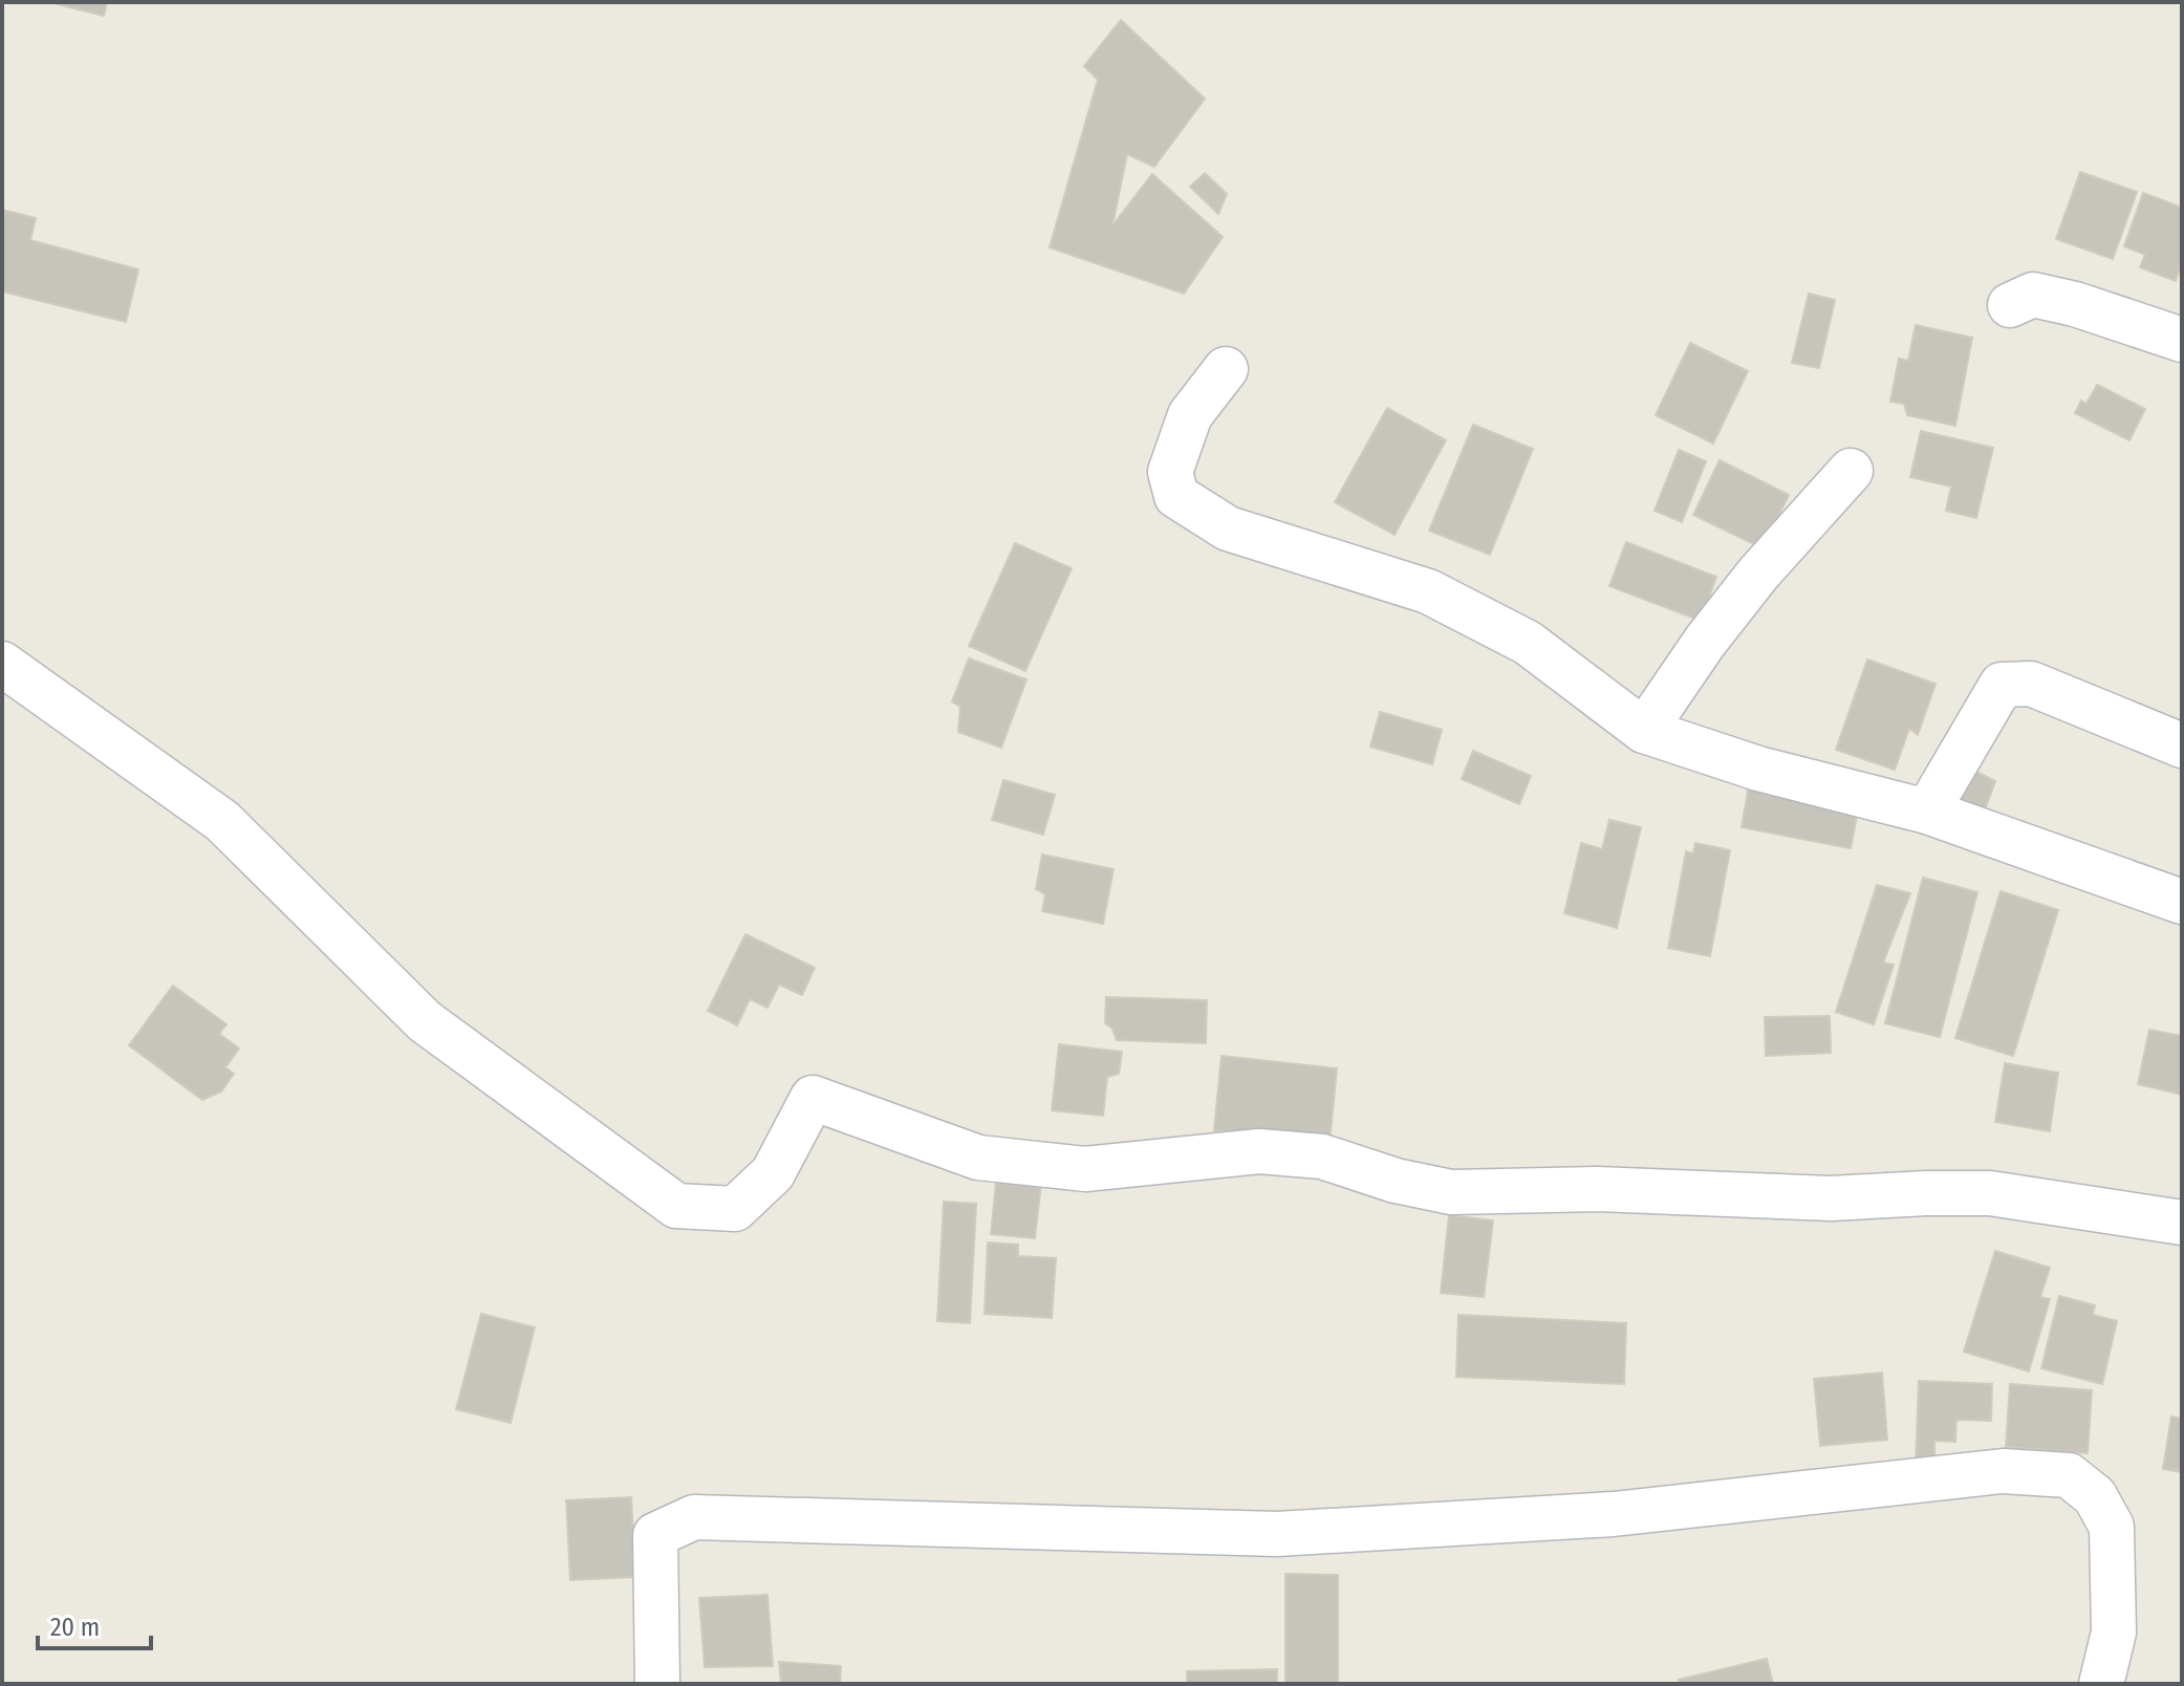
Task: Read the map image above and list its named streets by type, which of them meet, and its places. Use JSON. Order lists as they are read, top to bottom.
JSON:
{
  "scale_bar": "20 m"
}
